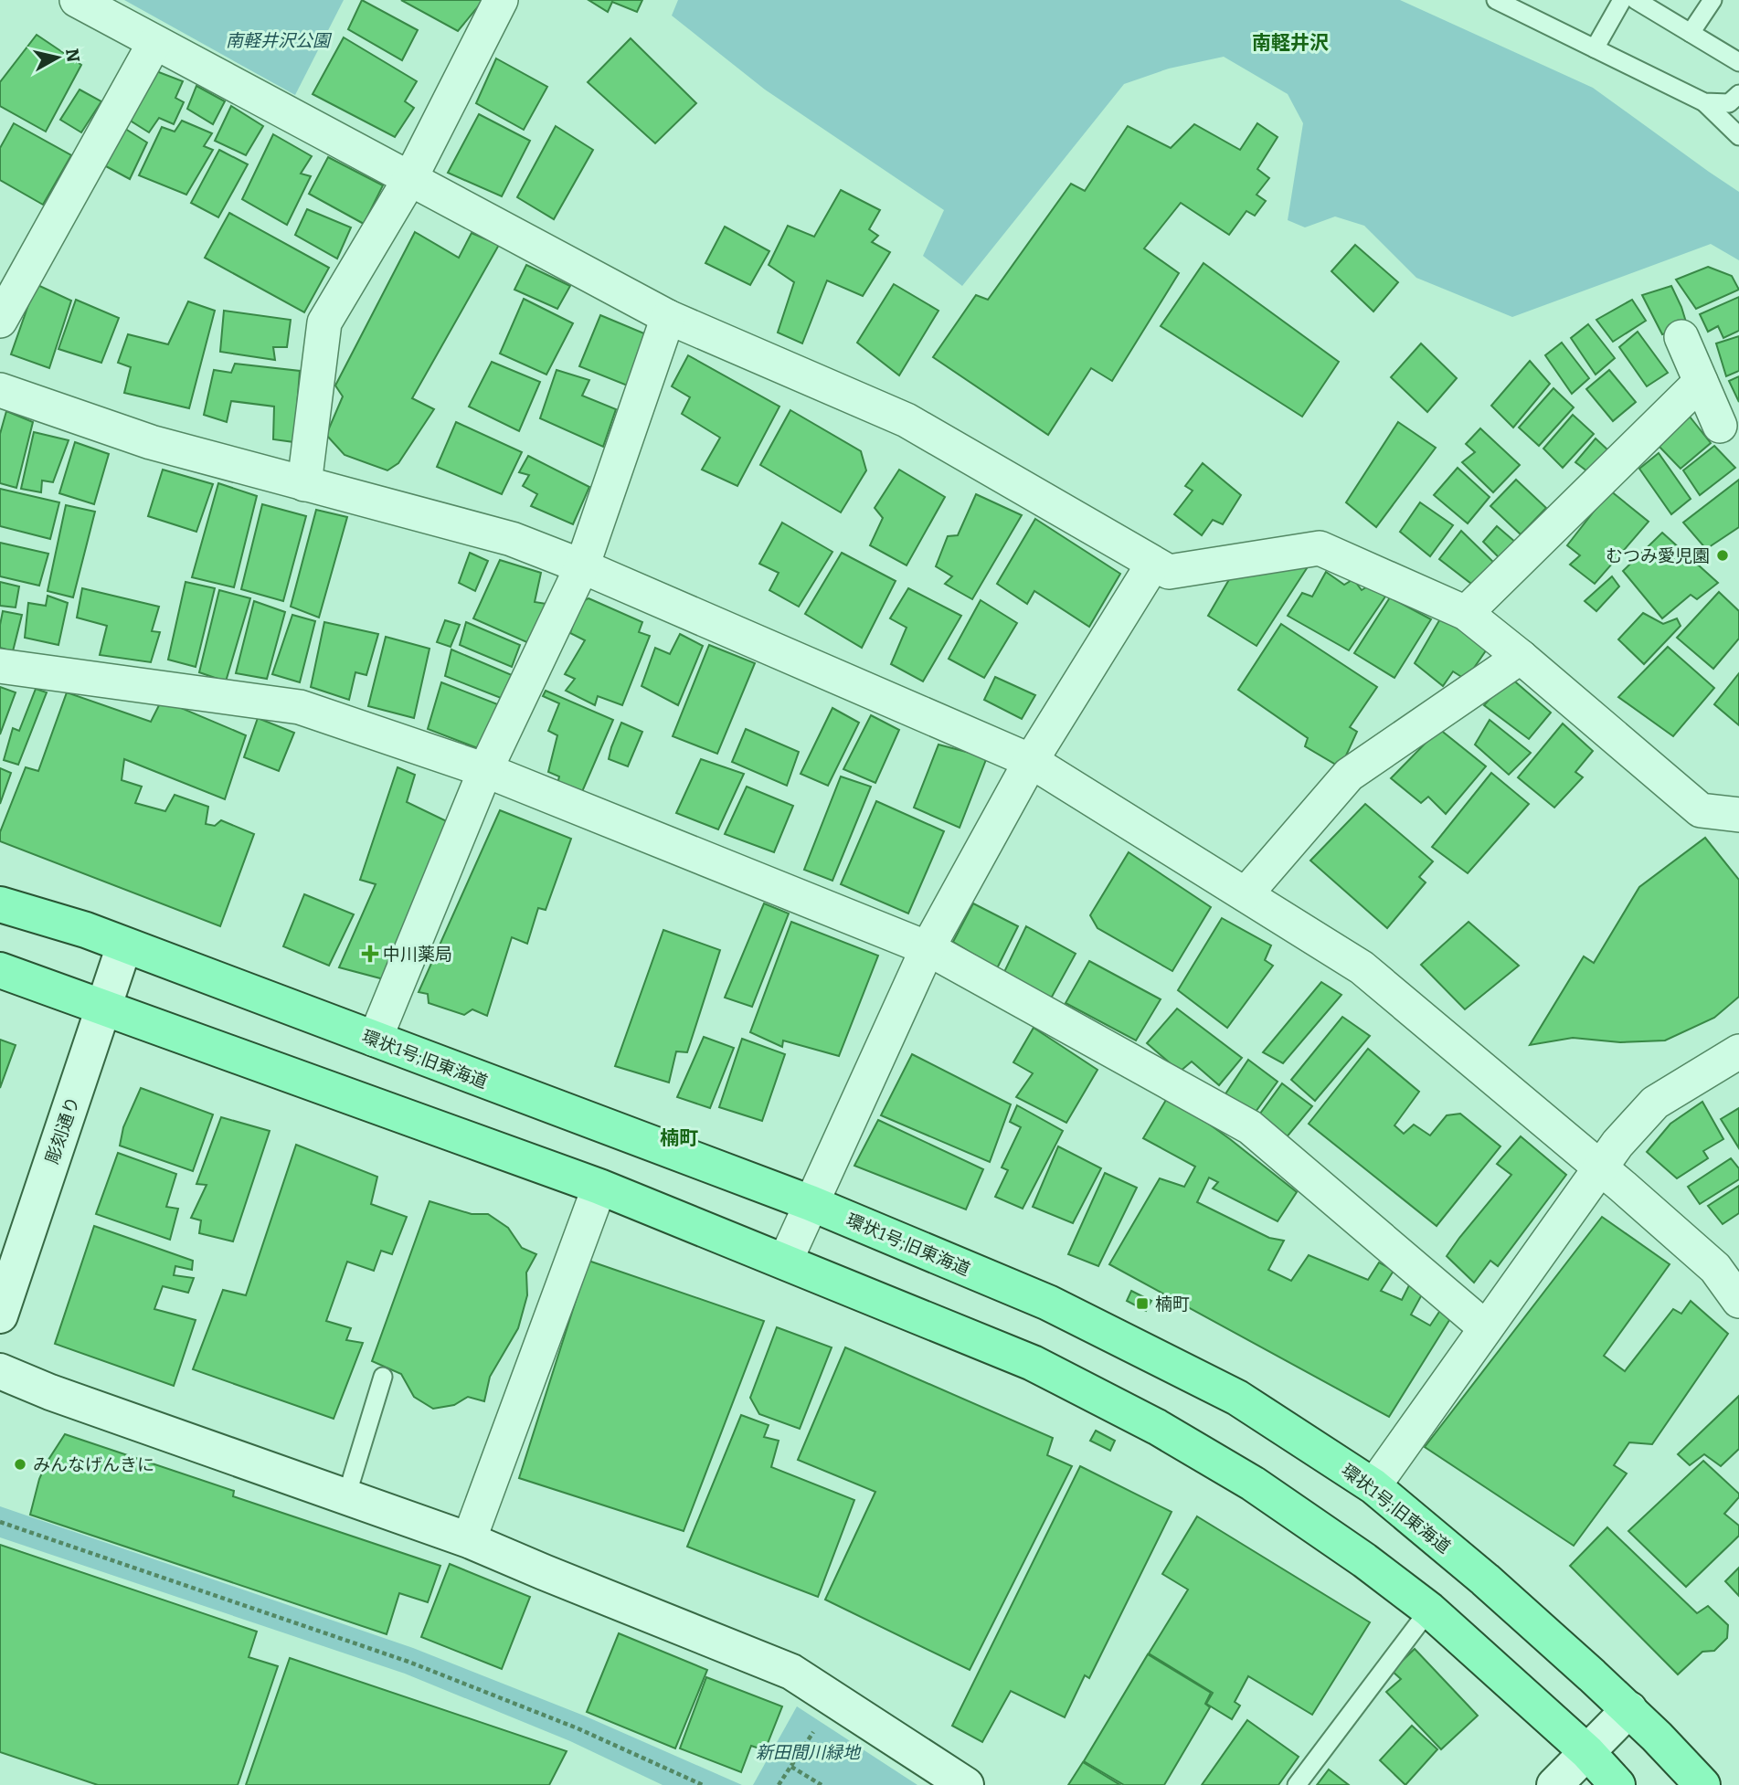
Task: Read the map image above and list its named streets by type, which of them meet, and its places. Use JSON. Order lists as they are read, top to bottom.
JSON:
{
  "streets": {
    "main road": ["環状1号;旧東海道"],
    "street": ["彫刻通り"]
  },
  "crossings": [
    ["環状1号;旧東海道", "彫刻通り"]
  ],
  "districts": ["南軽井沢", "楠町"],
  "parks": ["南軽井沢公園", "新田間川緑地"],
  "places": {
    "other": ["むつみ愛児園", "みんなげんきに"],
    "health": ["中川薬局"],
    "transit": ["楠町"]
  },
  "north": "right"
}
